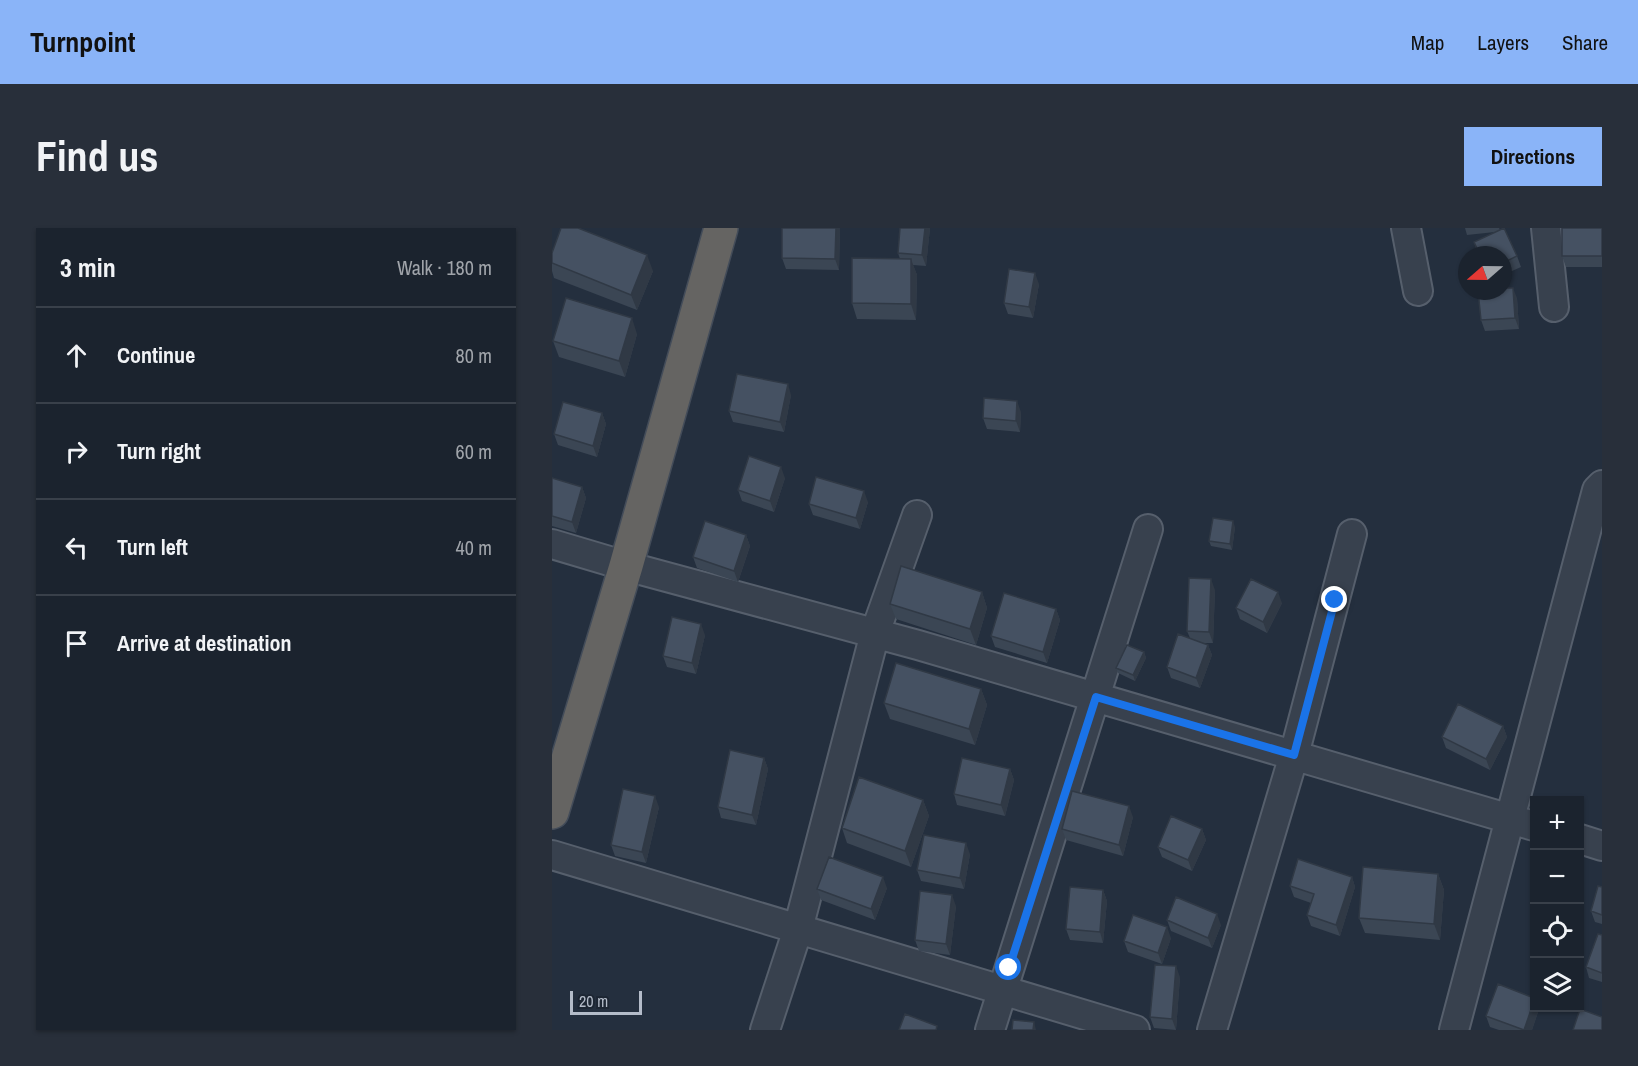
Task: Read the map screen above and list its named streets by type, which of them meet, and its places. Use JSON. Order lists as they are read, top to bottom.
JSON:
{
  "scale_bar": "20 m",
  "north": "left",
  "page": {
    "header": "Turnpoint",
    "nav": ["Map", "Layers", "Share"],
    "buttons": "Directions",
    "title": "Find us",
    "heading": ["3 min", "Walk · 180 m"],
    "list": [
      ["Continue", "80 m"],
      ["Turn right", "60 m"],
      ["Turn left", "40 m"],
      "Arrive at destination"
    ],
    "map_buttons": ["+", "−"],
    "scale": "20 m"
  }
}
